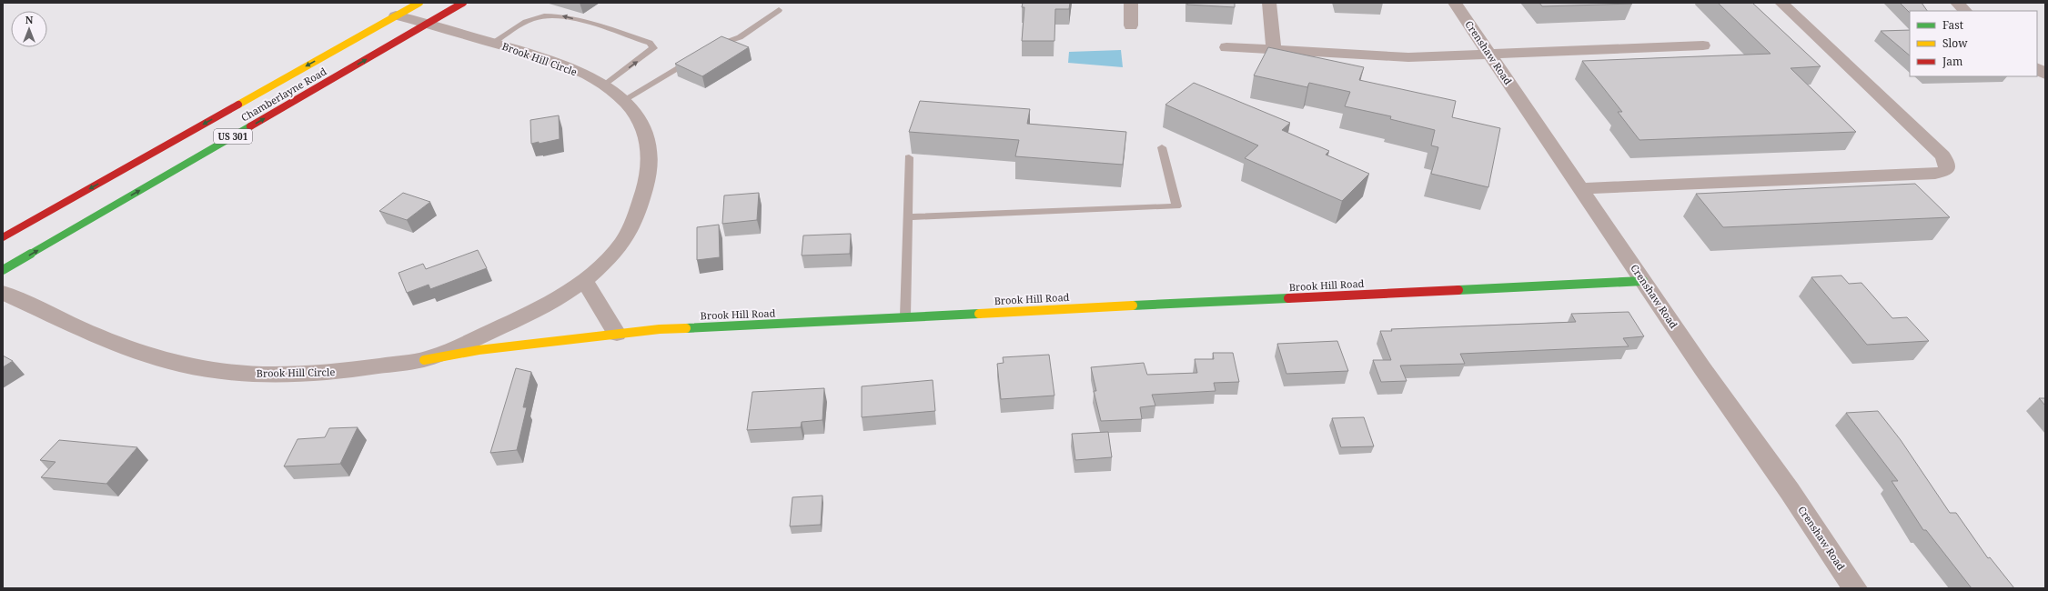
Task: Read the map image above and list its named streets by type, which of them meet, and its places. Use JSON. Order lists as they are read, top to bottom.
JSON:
{
  "streets": {
    "street": [
      "Crenshaw Road",
      "Brook Hill Circle",
      "Chamberlayne Road",
      "US 301",
      "Brook Hill Road"
    ]
  },
  "crossings": [
    ["Crenshaw Road", "Brook Hill Road"],
    ["Brook Hill Circle", "Chamberlayne Road"],
    ["Brook Hill Circle", "Brook Hill Road"]
  ],
  "legend": ["Fast", "Slow", "Jam"],
  "north": "top"
}
